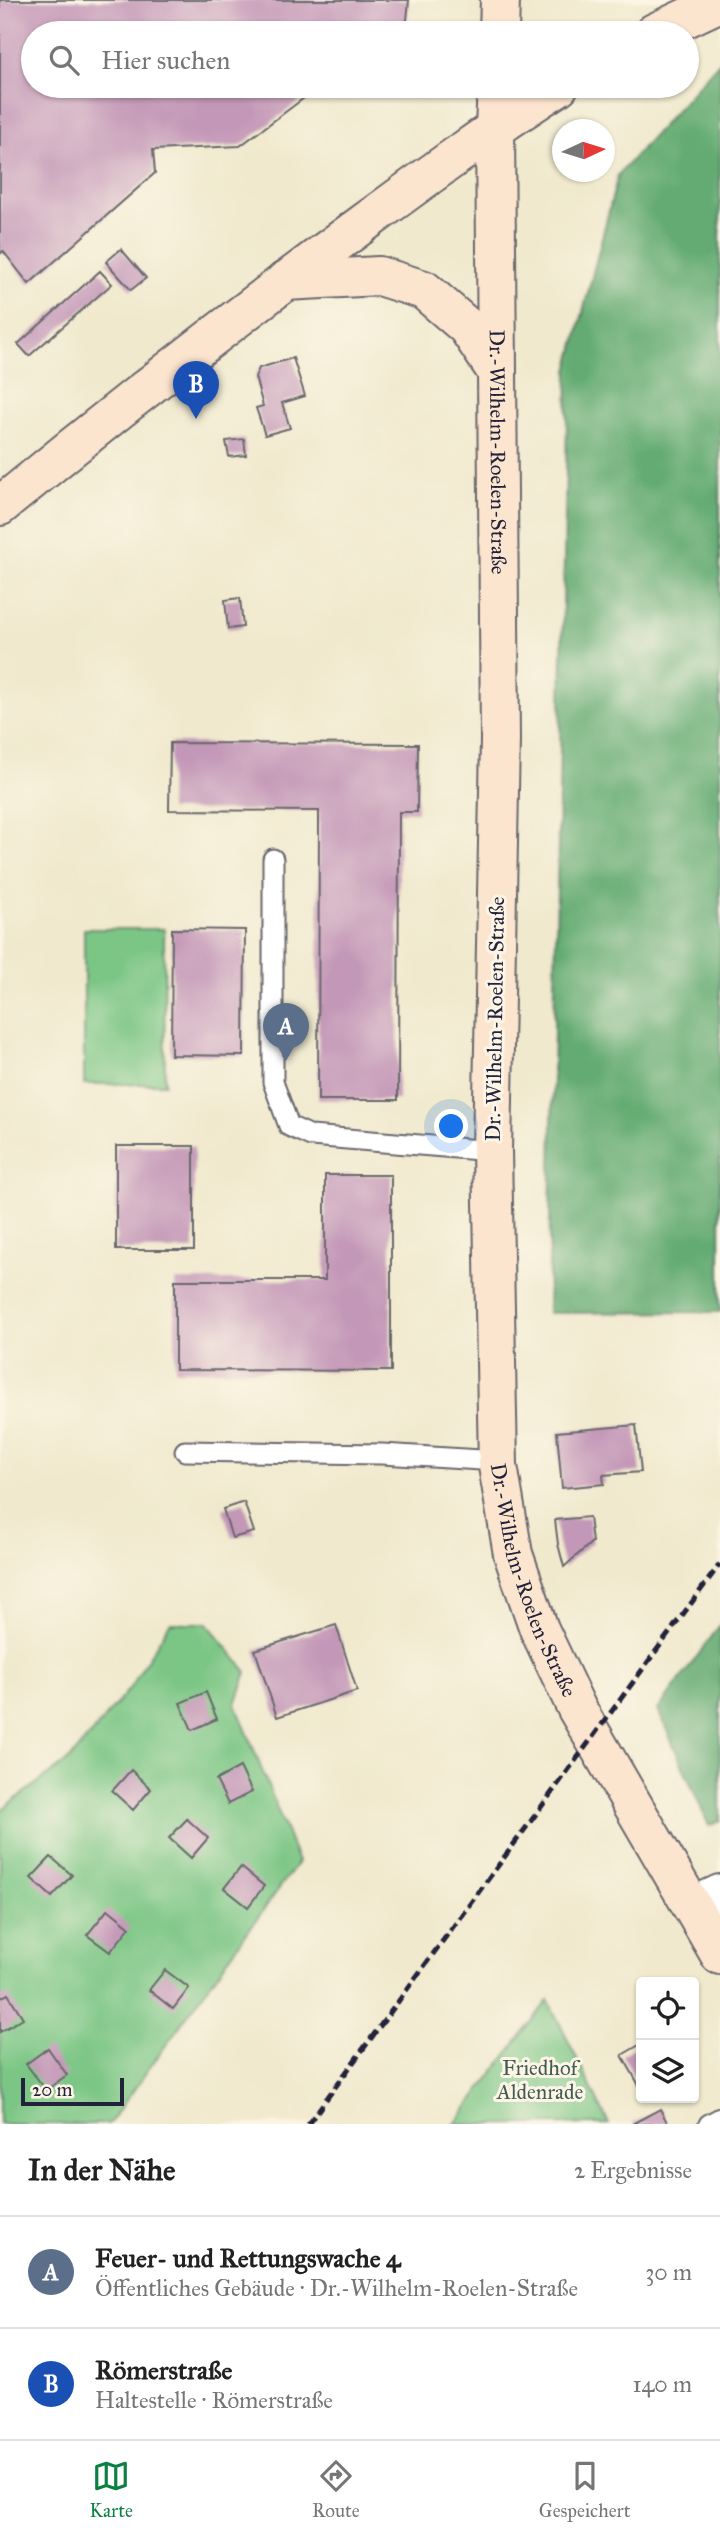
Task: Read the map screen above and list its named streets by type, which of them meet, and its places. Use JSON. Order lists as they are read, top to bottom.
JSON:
{
  "streets": {
    "main road": ["Dr.-Wilhelm-Roelen-Straße"]
  },
  "parks": ["Friedhof Aldenrade"],
  "scale_bar": "20 m",
  "north": "right",
  "page": {
    "search": "Hier suchen",
    "pins": ["B", "A"],
    "scale": "20 m",
    "heading": ["In der Nähe", "2 Ergebnisse"],
    "list": [
      {
        "mark": "A",
        "name": "Feuer- und Rettungswache 4",
        "note": "Öffentliches Gebäude · Dr.-Wilhelm-Roelen-Straße",
        "value": "30 m"
      },
      {
        "mark": "B",
        "name": "Römerstraße",
        "note": "Haltestelle · Römerstraße",
        "value": "140 m"
      }
    ],
    "nav": ["Karte", "Route", "Gespeichert"]
  }
}
